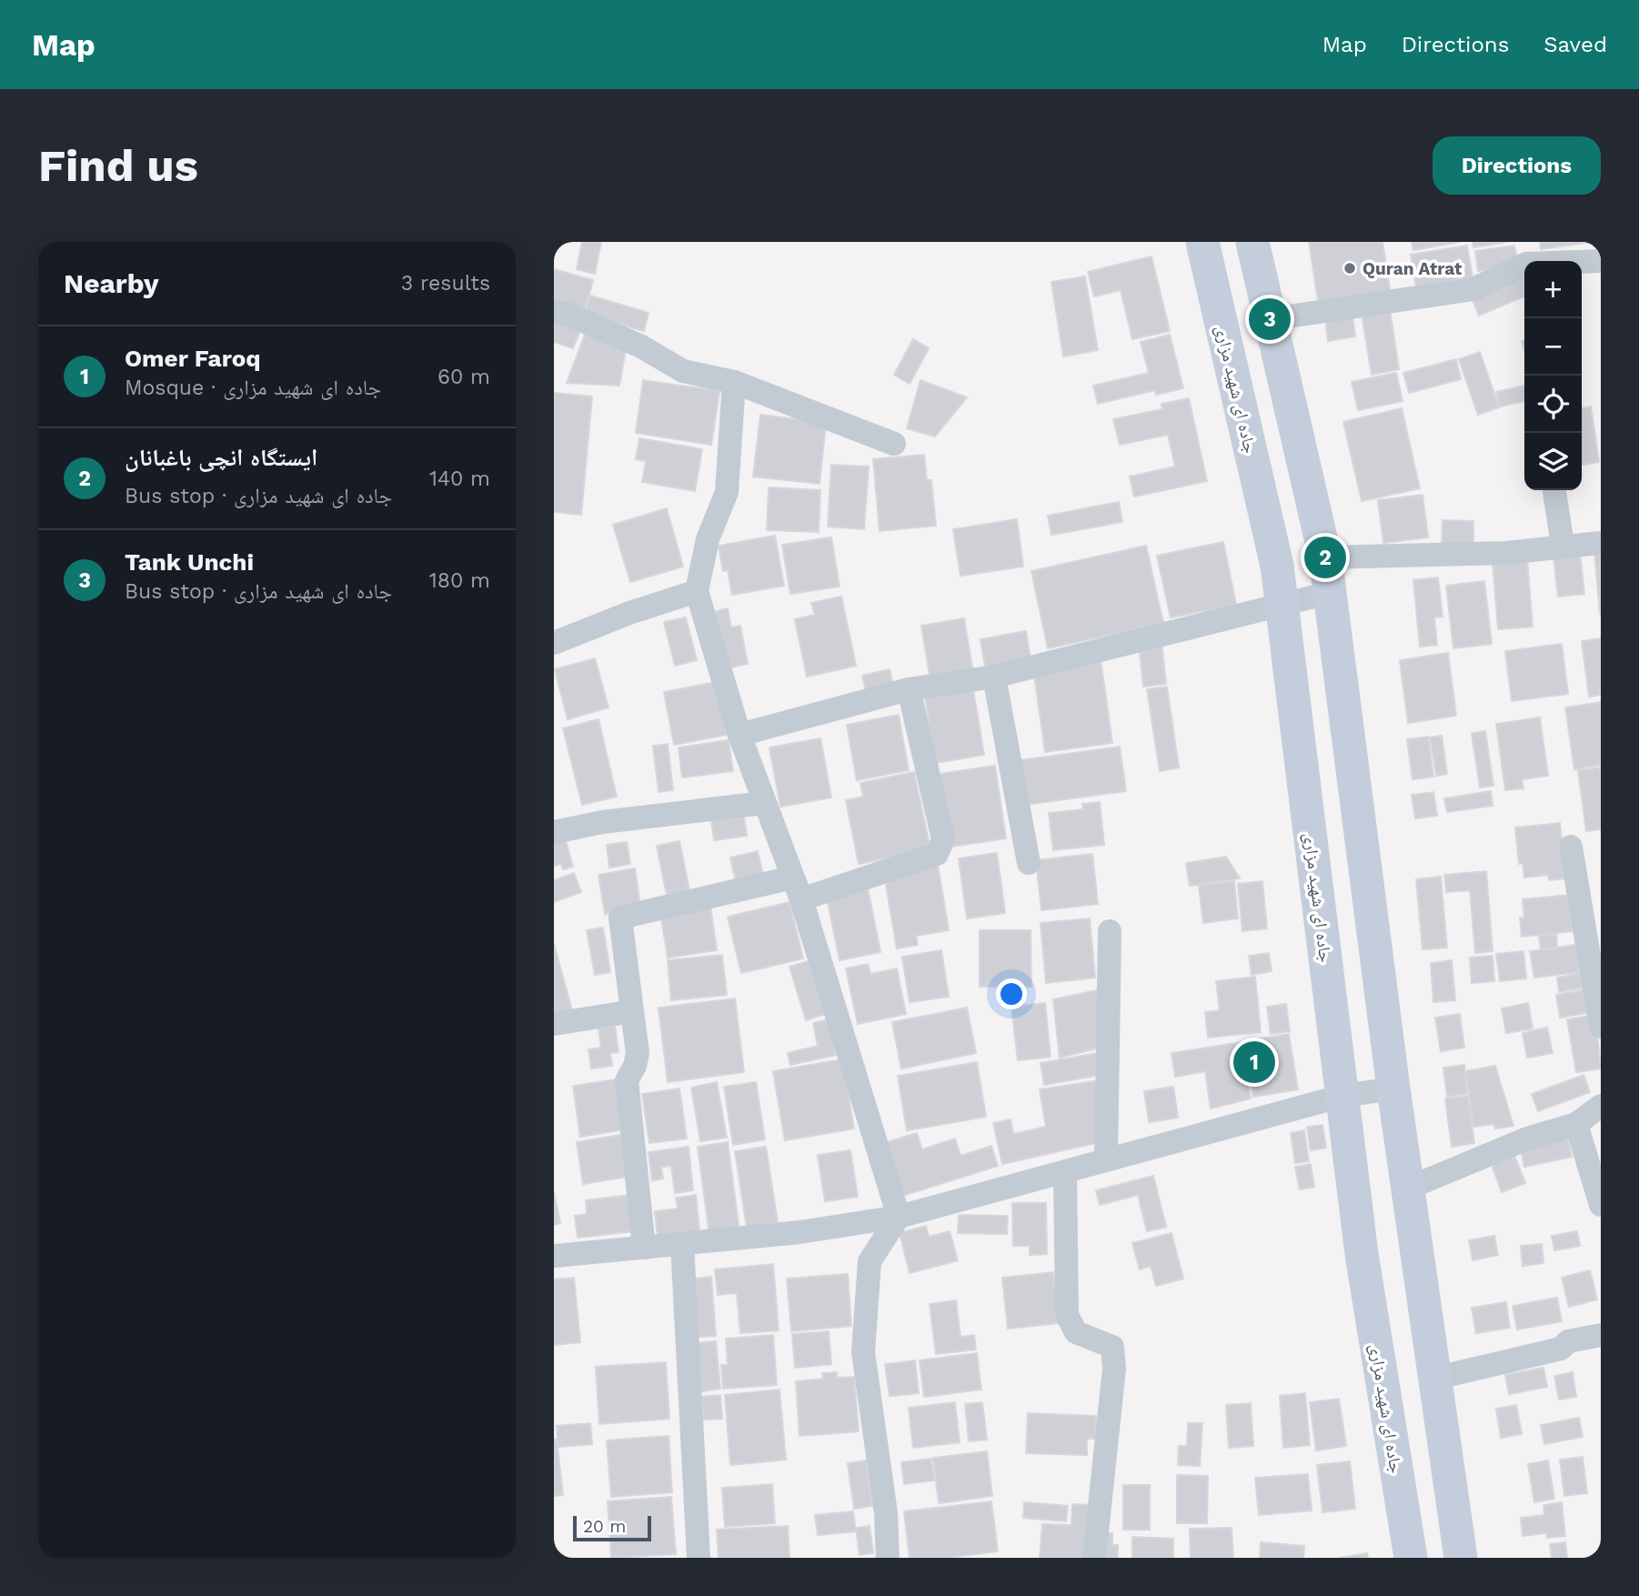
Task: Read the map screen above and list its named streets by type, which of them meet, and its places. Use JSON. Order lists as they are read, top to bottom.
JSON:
{
  "streets": {
    "main road": ["جاده ای شهید مزاری"]
  },
  "places": ["Quran Atrat"],
  "scale_bar": "20 m",
  "page": {
    "header": "Map",
    "nav": ["Map", "Directions", "Saved"],
    "buttons": "Directions",
    "title": "Find us",
    "heading": ["Nearby", "3 results"],
    "map_buttons": ["+", "−"],
    "pins": ["3", "2", "1"],
    "list": [
      {
        "mark": "1",
        "name": "Omer Faroq",
        "note": "Mosque · جاده ای شهید مزاری",
        "value": "60 m"
      },
      {
        "mark": "2",
        "name": "ایستگاه انچی باغبانان",
        "note": "Bus stop · جاده ای شهید مزاری",
        "value": "140 m"
      },
      {
        "mark": "3",
        "name": "Tank Unchi",
        "note": "Bus stop · جاده ای شهید مزاری",
        "value": "180 m"
      }
    ],
    "scale": "20 m"
  }
}
